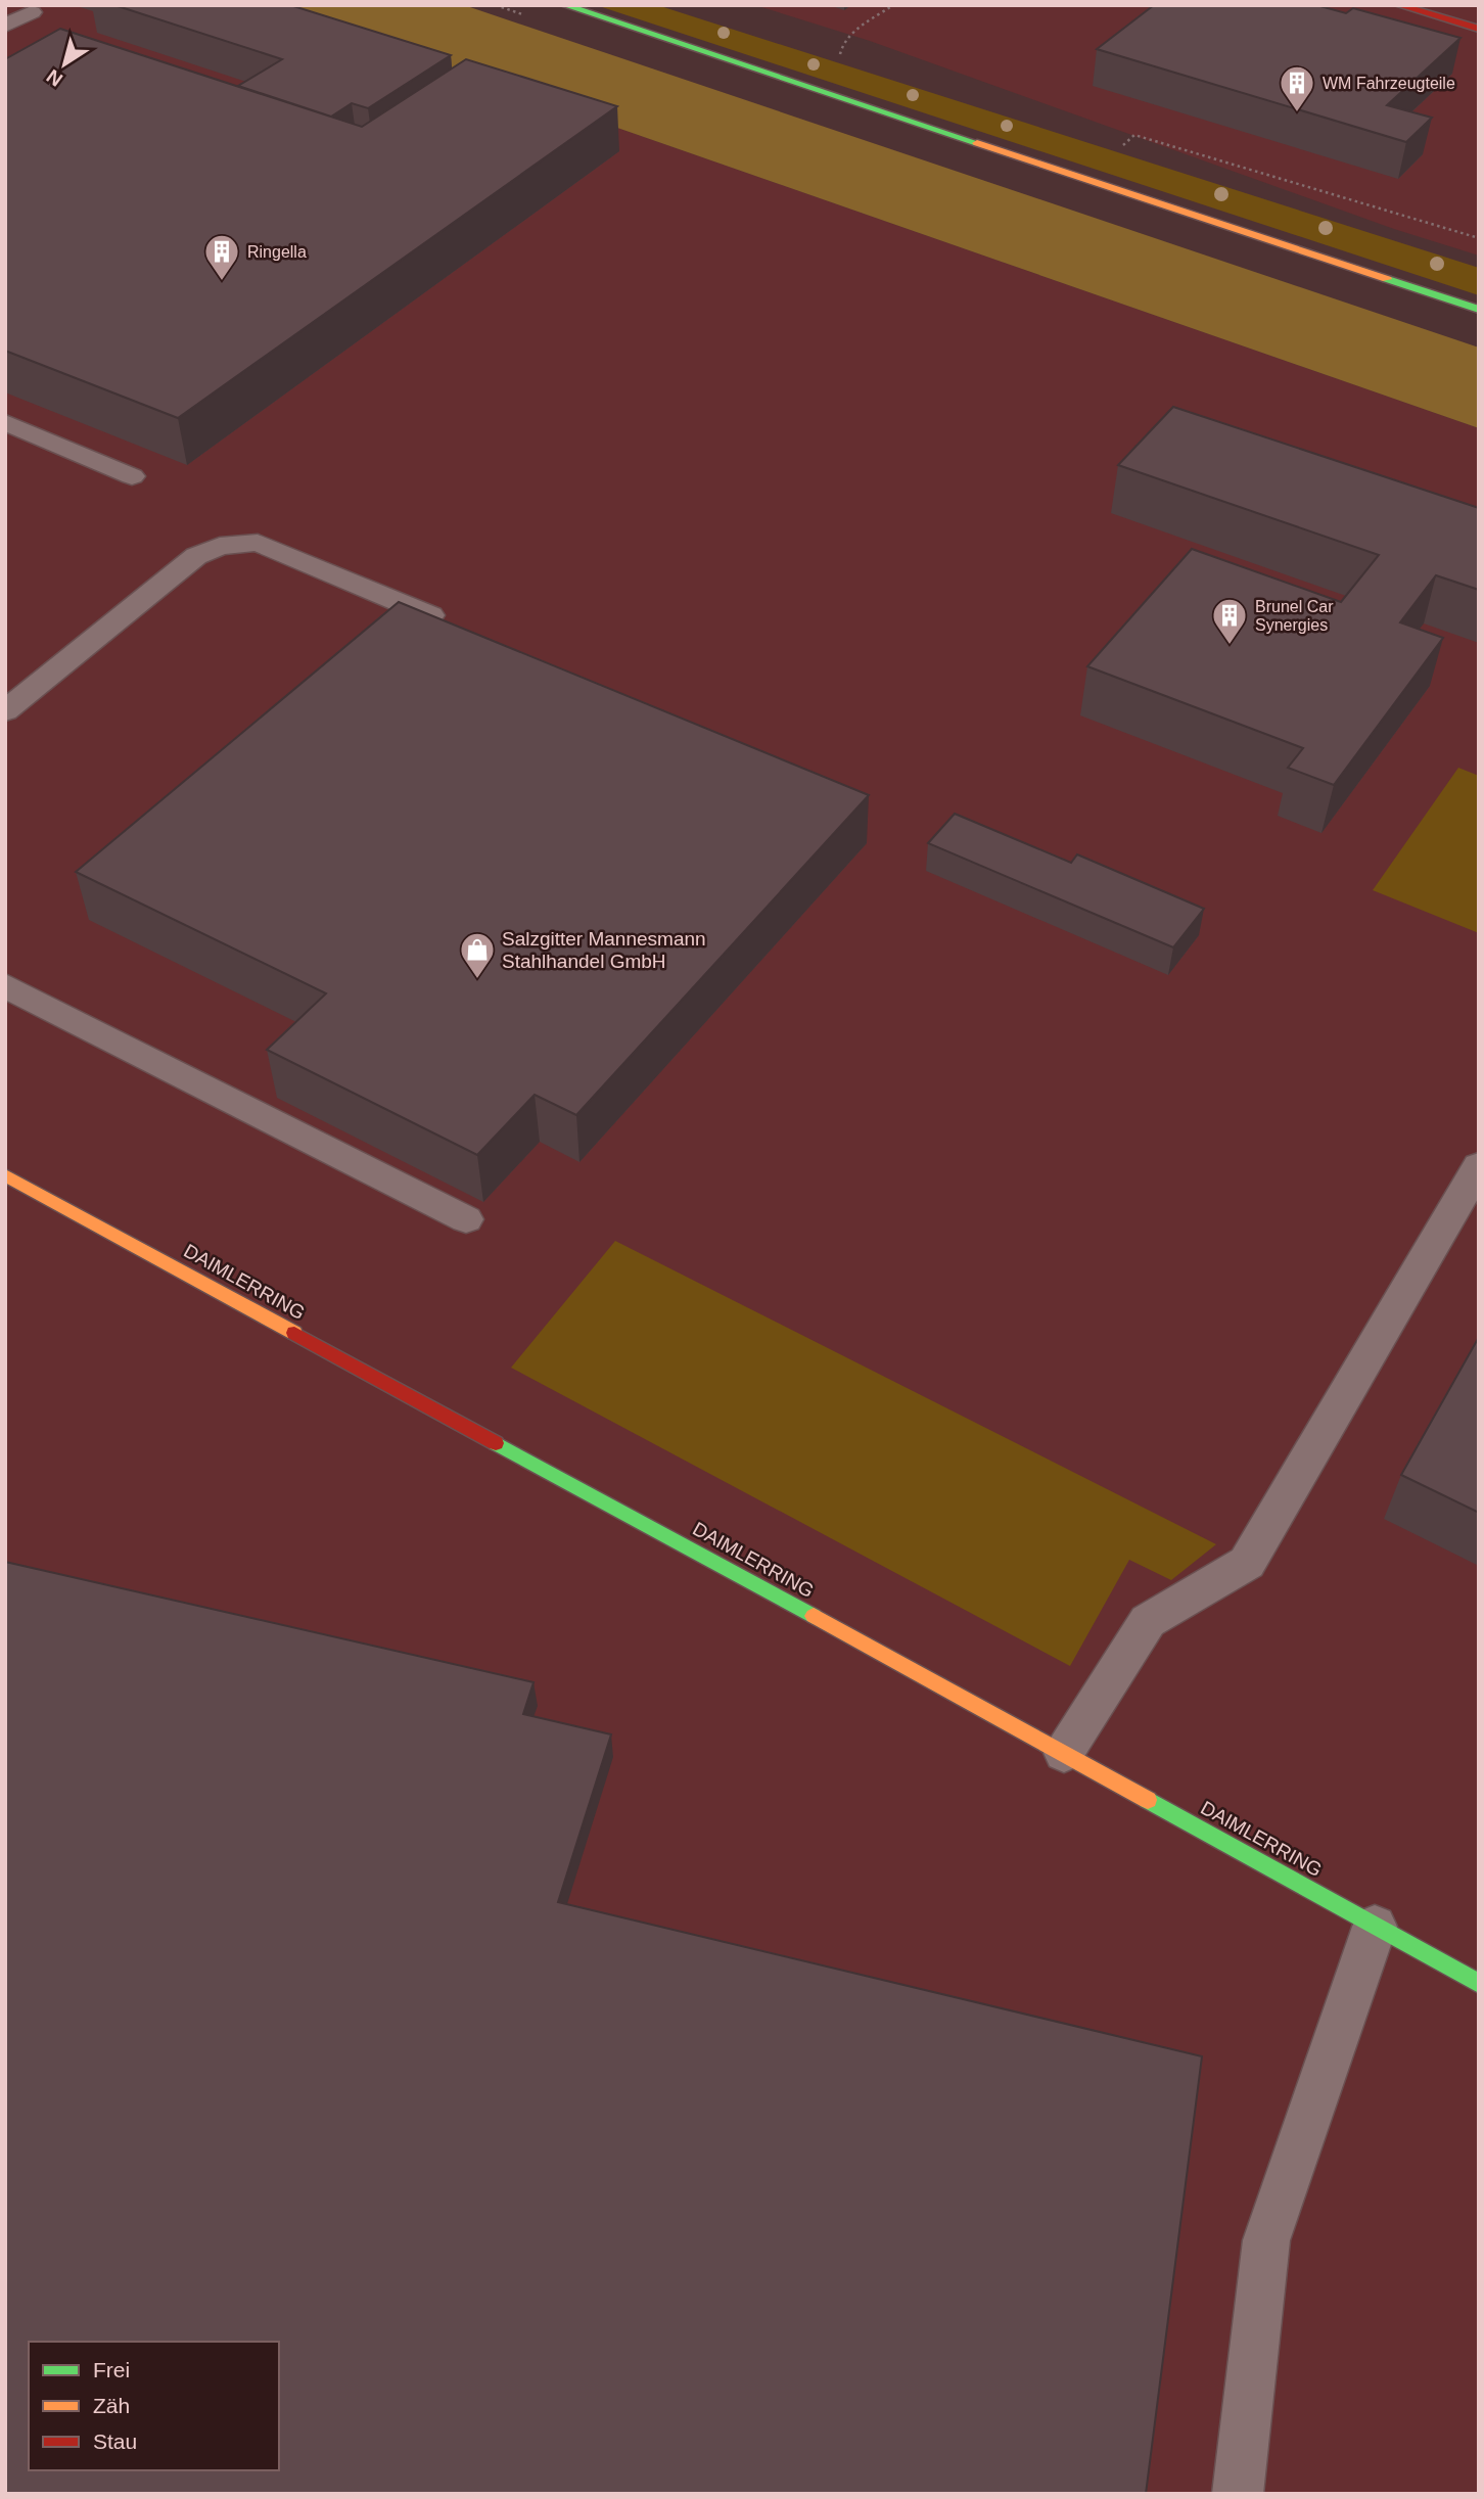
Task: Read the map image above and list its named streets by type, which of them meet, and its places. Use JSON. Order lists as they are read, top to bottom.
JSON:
{
  "streets": {
    "street": ["DAIMLERRING"]
  },
  "places": {
    "building": ["WM Fahrzeugteile", "Ringella", "Brunel Car Synergies"],
    "shop": ["Salzgitter Mannesmann Stahlhandel GmbH"]
  },
  "legend": ["Frei", "Zäh", "Stau"],
  "north": "bottom left"
}
